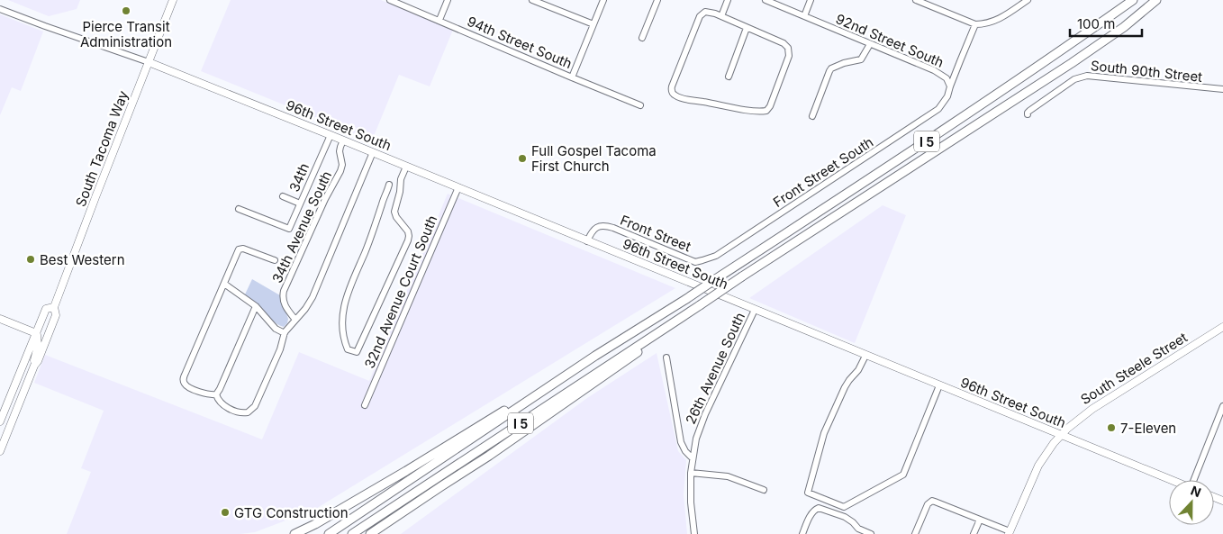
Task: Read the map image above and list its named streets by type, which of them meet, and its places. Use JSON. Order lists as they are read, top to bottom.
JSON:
{
  "streets": {
    "highway": ["I 5"],
    "main road": ["96th Street South", "South Tacoma Way", "South Steele Street"],
    "street": [
      "92nd Street South",
      "94th Street South",
      "South 90th Street",
      "Front Street South",
      "34th",
      "34th Avenue South",
      "Front Street",
      "32nd Avenue Court South",
      "26th Avenue South"
    ]
  },
  "crossings": [
    ["92nd Street South", "Front Street South"],
    ["96th Street South", "South Tacoma Way"],
    ["96th Street South", "34th"],
    ["96th Street South", "34th Avenue South"],
    ["96th Street South", "Front Street"],
    ["96th Street South", "32nd Avenue Court South"],
    ["96th Street South", "26th Avenue South"],
    ["96th Street South", "South Steele Street"],
    ["Front Street South", "Front Street"]
  ],
  "places": [
    "Pierce Transit Administration",
    "Full Gospel Tacoma First Church",
    "Best Western",
    "7-Eleven",
    "GTG Construction"
  ],
  "scale_bar": "100 m",
  "north": "top"
}
